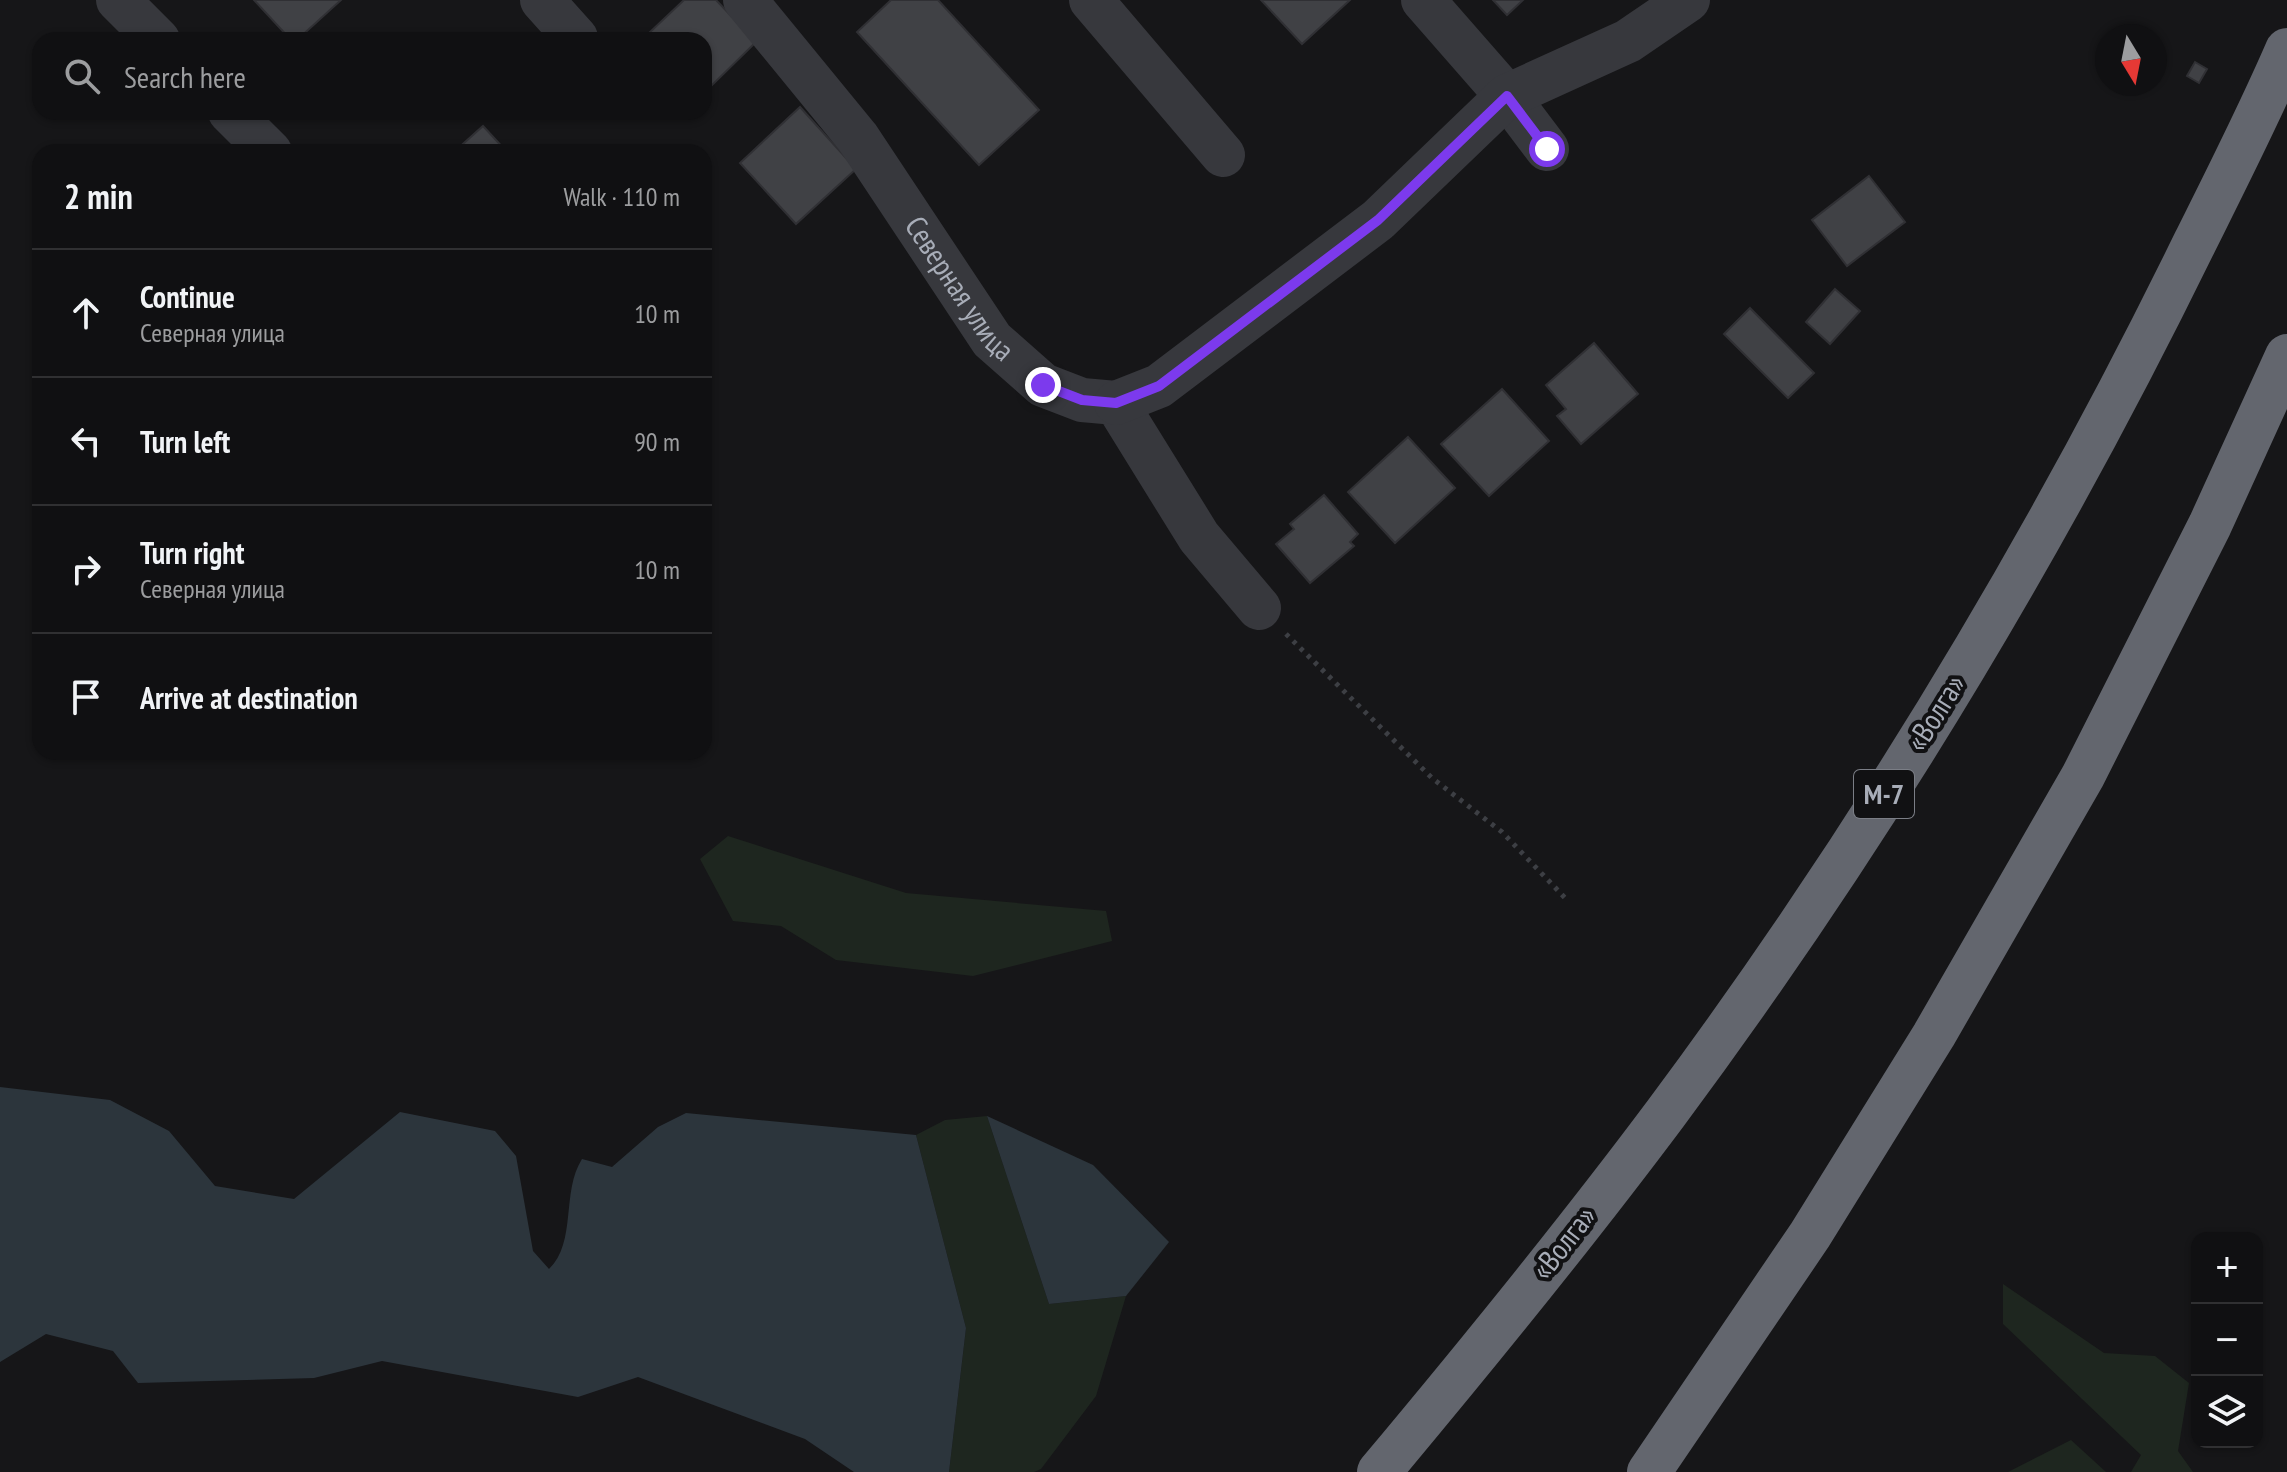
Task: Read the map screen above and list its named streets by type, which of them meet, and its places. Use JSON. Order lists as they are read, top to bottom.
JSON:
{
  "streets": {
    "highway": ["«Волга»", "М-7"],
    "street": ["Северная улица"]
  },
  "north": "bottom",
  "page": {
    "search": "Search here",
    "heading": ["2 min", "Walk · 110 m"],
    "list": [
      ["Continue", "Северная улица", "10 m"],
      ["Turn left", "90 m"],
      ["Turn right", "Северная улица", "10 m"],
      "Arrive at destination"
    ],
    "map_buttons": ["+", "−"]
  }
}
